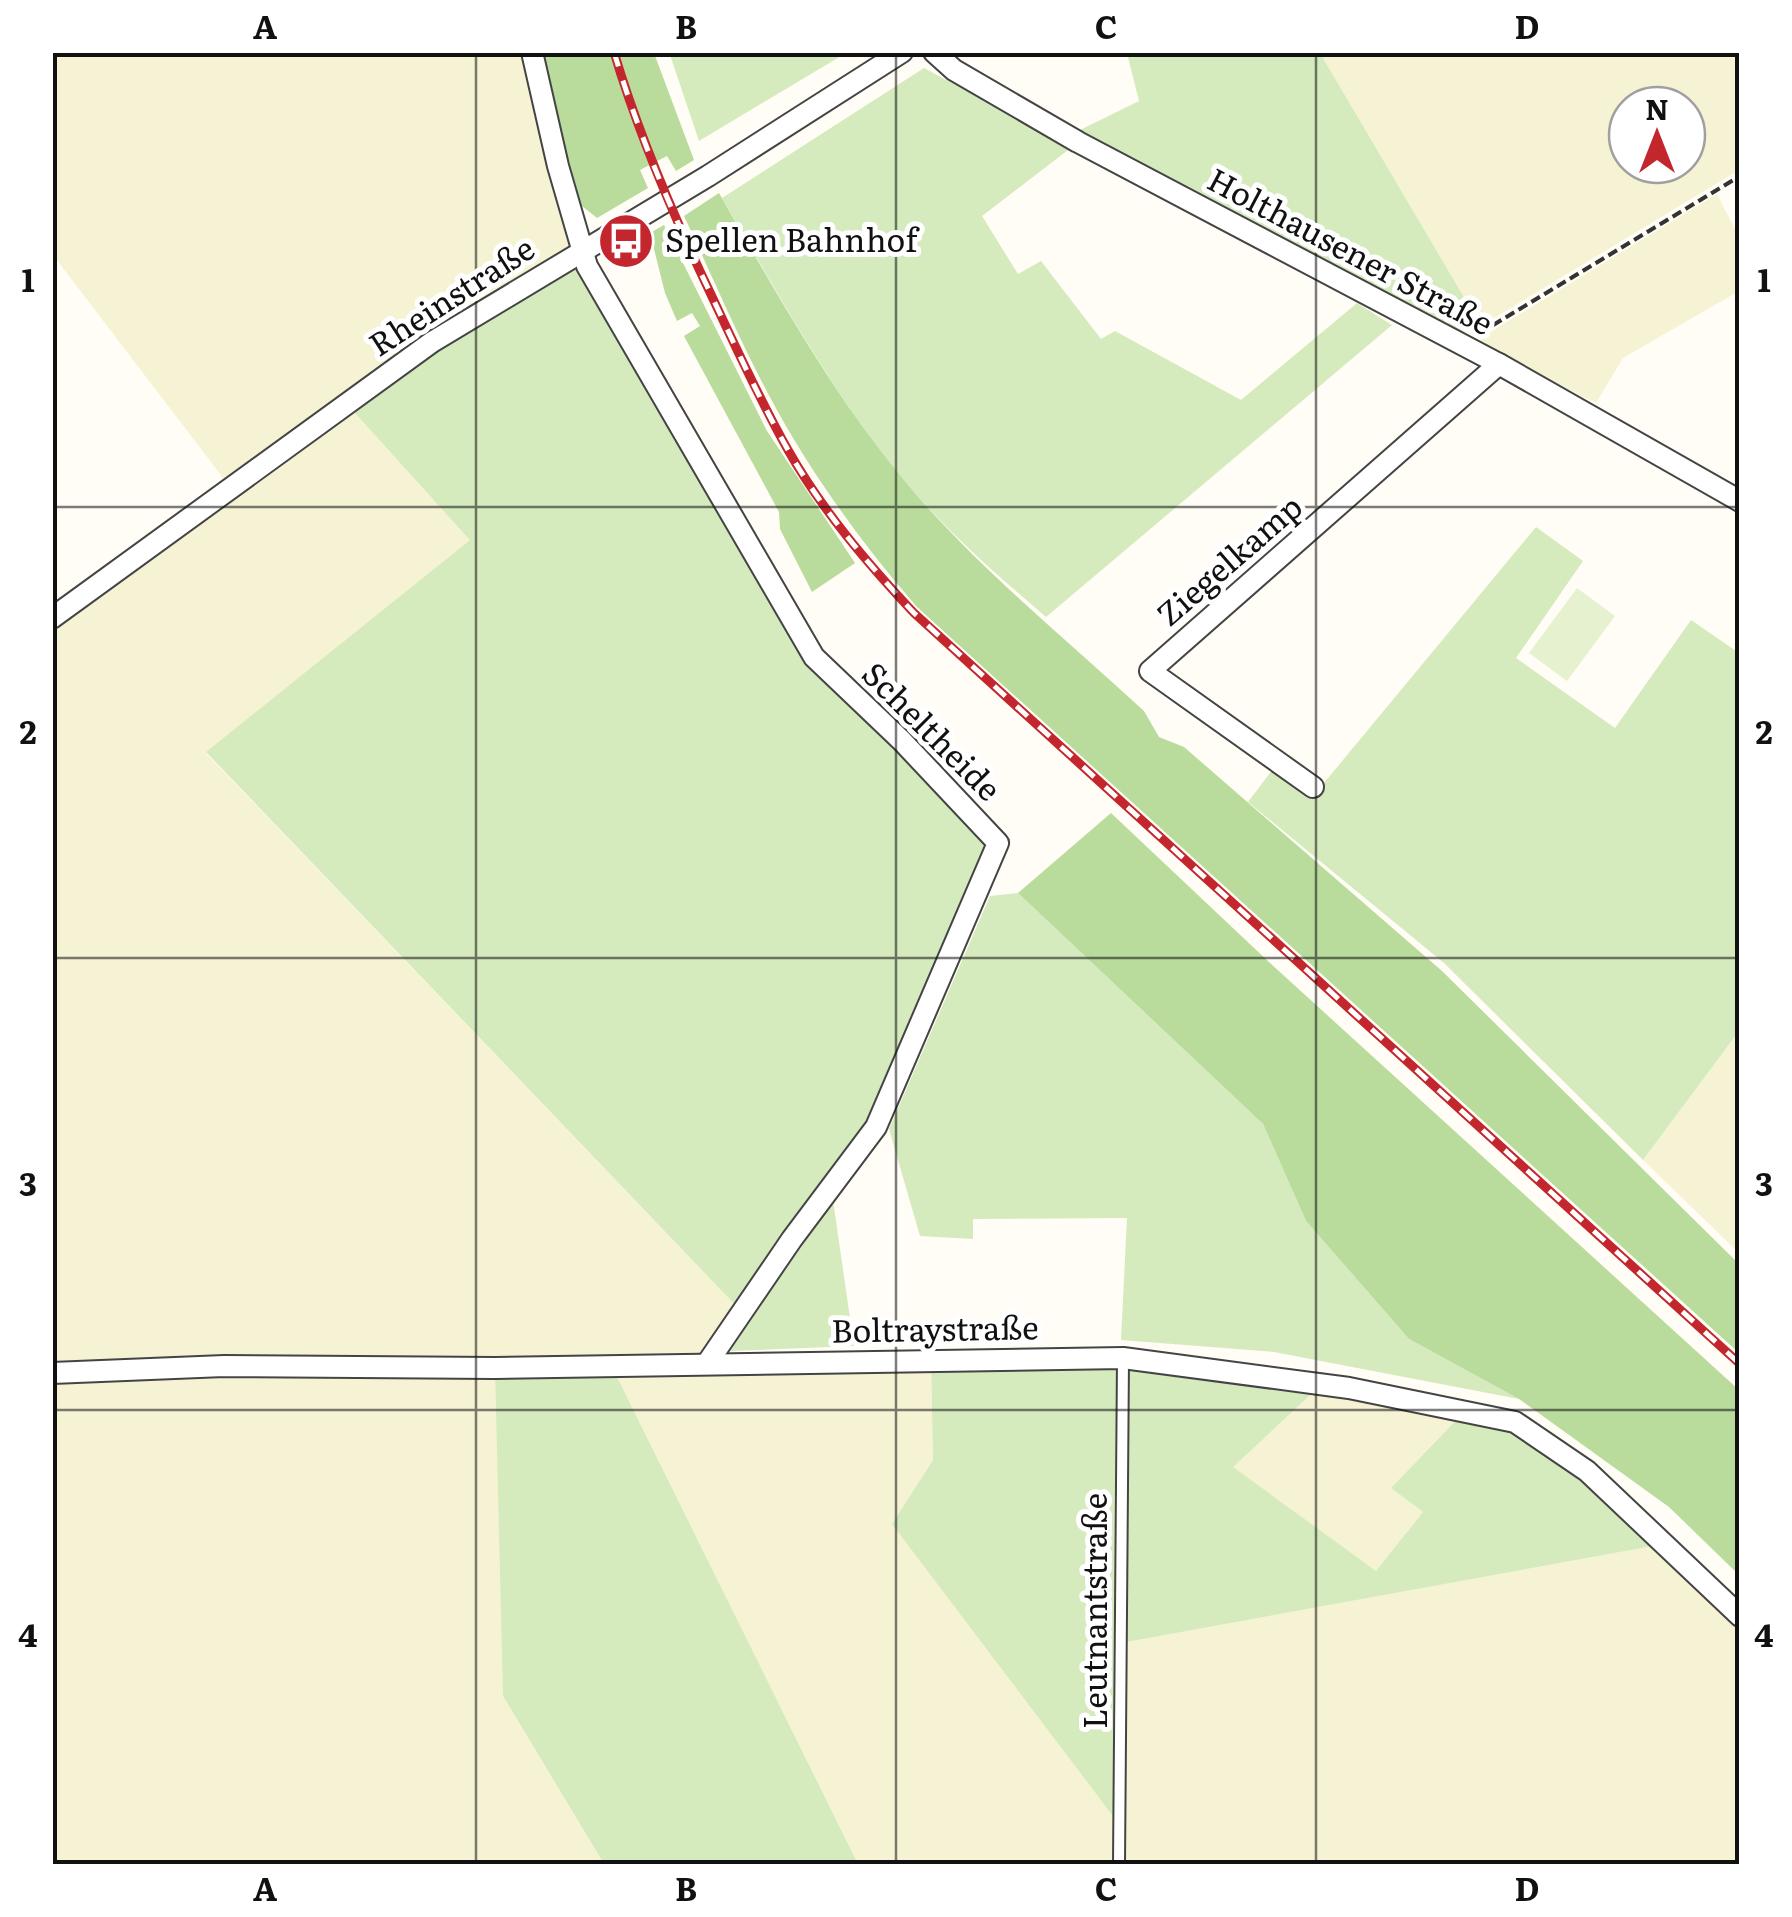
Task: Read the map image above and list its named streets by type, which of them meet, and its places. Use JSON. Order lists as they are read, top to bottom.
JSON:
{
  "streets": {
    "street": [
      "Holthausener Straße",
      "Rheinstraße",
      "Ziegelkamp",
      "Scheltheide",
      "Boltraystraße"
    ],
    "lane": ["Leutnantstraße"]
  },
  "crossings": [
    ["Holthausener Straße", "Ziegelkamp"],
    ["Rheinstraße", "Scheltheide"],
    ["Scheltheide", "Boltraystraße"],
    ["Boltraystraße", "Leutnantstraße"]
  ],
  "places": {
    "bus stop": ["Spellen Bahnhof"]
  },
  "north": "top",
  "grid": {
    "columns": [
      "A",
      "B",
      "C",
      "D"
    ],
    "rows": [
      "1",
      "2",
      "3",
      "4"
    ]
  }
}
